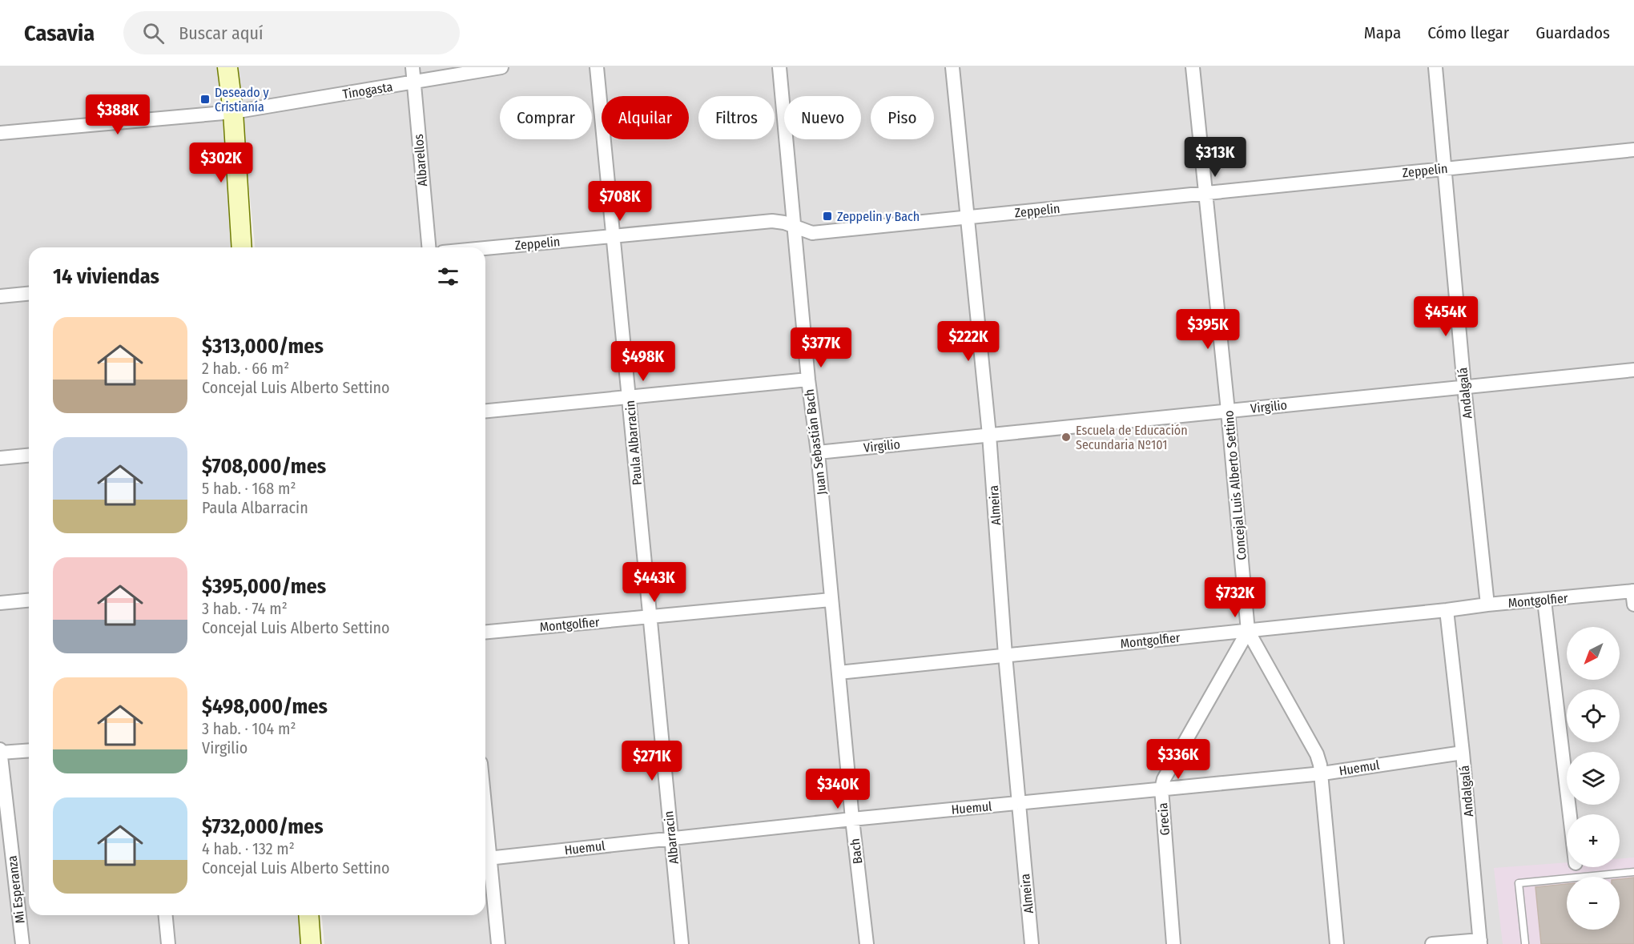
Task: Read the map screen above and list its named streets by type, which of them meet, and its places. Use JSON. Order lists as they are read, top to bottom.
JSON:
{
  "streets": {
    "street": [
      "Tinogasta",
      "Albarellos",
      "Zeppelin",
      "Andalgalá",
      "Virgilio",
      "Juan Sebastián Bach",
      "Paula Albarracin",
      "Concejal Luis Alberto Settino",
      "Almeira",
      "Montgolfier",
      "Huemul",
      "Grecia",
      "Albarracin",
      "Bach",
      "Mi Esperanza"
    ]
  },
  "crossings": [
    ["Tinogasta", "Albarellos"],
    ["Zeppelin", "Andalgalá"],
    ["Zeppelin", "Juan Sebastián Bach"],
    ["Zeppelin", "Paula Albarracin"],
    ["Zeppelin", "Concejal Luis Alberto Settino"],
    ["Zeppelin", "Almeira"],
    ["Andalgalá", "Virgilio"],
    ["Andalgalá", "Montgolfier"],
    ["Andalgalá", "Huemul"],
    ["Virgilio", "Juan Sebastián Bach"],
    ["Virgilio", "Concejal Luis Alberto Settino"],
    ["Virgilio", "Almeira"],
    ["Juan Sebastián Bach", "Montgolfier"],
    ["Juan Sebastián Bach", "Bach"],
    ["Paula Albarracin", "Montgolfier"],
    ["Paula Albarracin", "Albarracin"],
    ["Concejal Luis Alberto Settino", "Montgolfier"],
    ["Concejal Luis Alberto Settino", "Huemul"],
    ["Concejal Luis Alberto Settino", "Grecia"],
    ["Almeira", "Montgolfier"],
    ["Almeira", "Huemul"],
    ["Montgolfier", "Grecia"],
    ["Montgolfier", "Albarracin"],
    ["Montgolfier", "Bach"],
    ["Huemul", "Grecia"],
    ["Huemul", "Albarracin"],
    ["Huemul", "Bach"]
  ],
  "places": {
    "transit": ["Deseado y Cristianía", "Zeppelin y Bach"],
    "other": ["Escuela de Educación Secundaria Nº101"]
  },
  "north": "bottom left",
  "page": {
    "header": "Casavia",
    "search": "Buscar aquí",
    "nav": ["Mapa", "Cómo llegar", "Guardados"],
    "price": [
      "$388K",
      "$313K",
      "$302K",
      "$708K",
      "$454K",
      "$395K",
      "$222K",
      "$377K",
      "$498K",
      "$443K",
      "$732K",
      "$336K",
      "$271K",
      "$340K"
    ],
    "chip": [
      "Comprar",
      "Alquilar",
      "Filtros",
      "Nuevo",
      "Piso"
    ],
    "heading": "14 viviendas",
    "list": [
      {
        "name": "$313,000/mes",
        "note": "2 hab. · 66 m² · Concejal Luis Alberto Settino"
      },
      {
        "name": "$708,000/mes",
        "note": "5 hab. · 168 m² · Paula Albarracin"
      },
      {
        "name": "$395,000/mes",
        "note": "3 hab. · 74 m² · Concejal Luis Alberto Settino"
      },
      {
        "name": "$498,000/mes",
        "note": "3 hab. · 104 m² · Virgilio"
      },
      {
        "name": "$732,000/mes",
        "note": "4 hab. · 132 m² · Concejal Luis Alberto Settino"
      }
    ],
    "map_buttons": ["+", "−"]
  }
}
